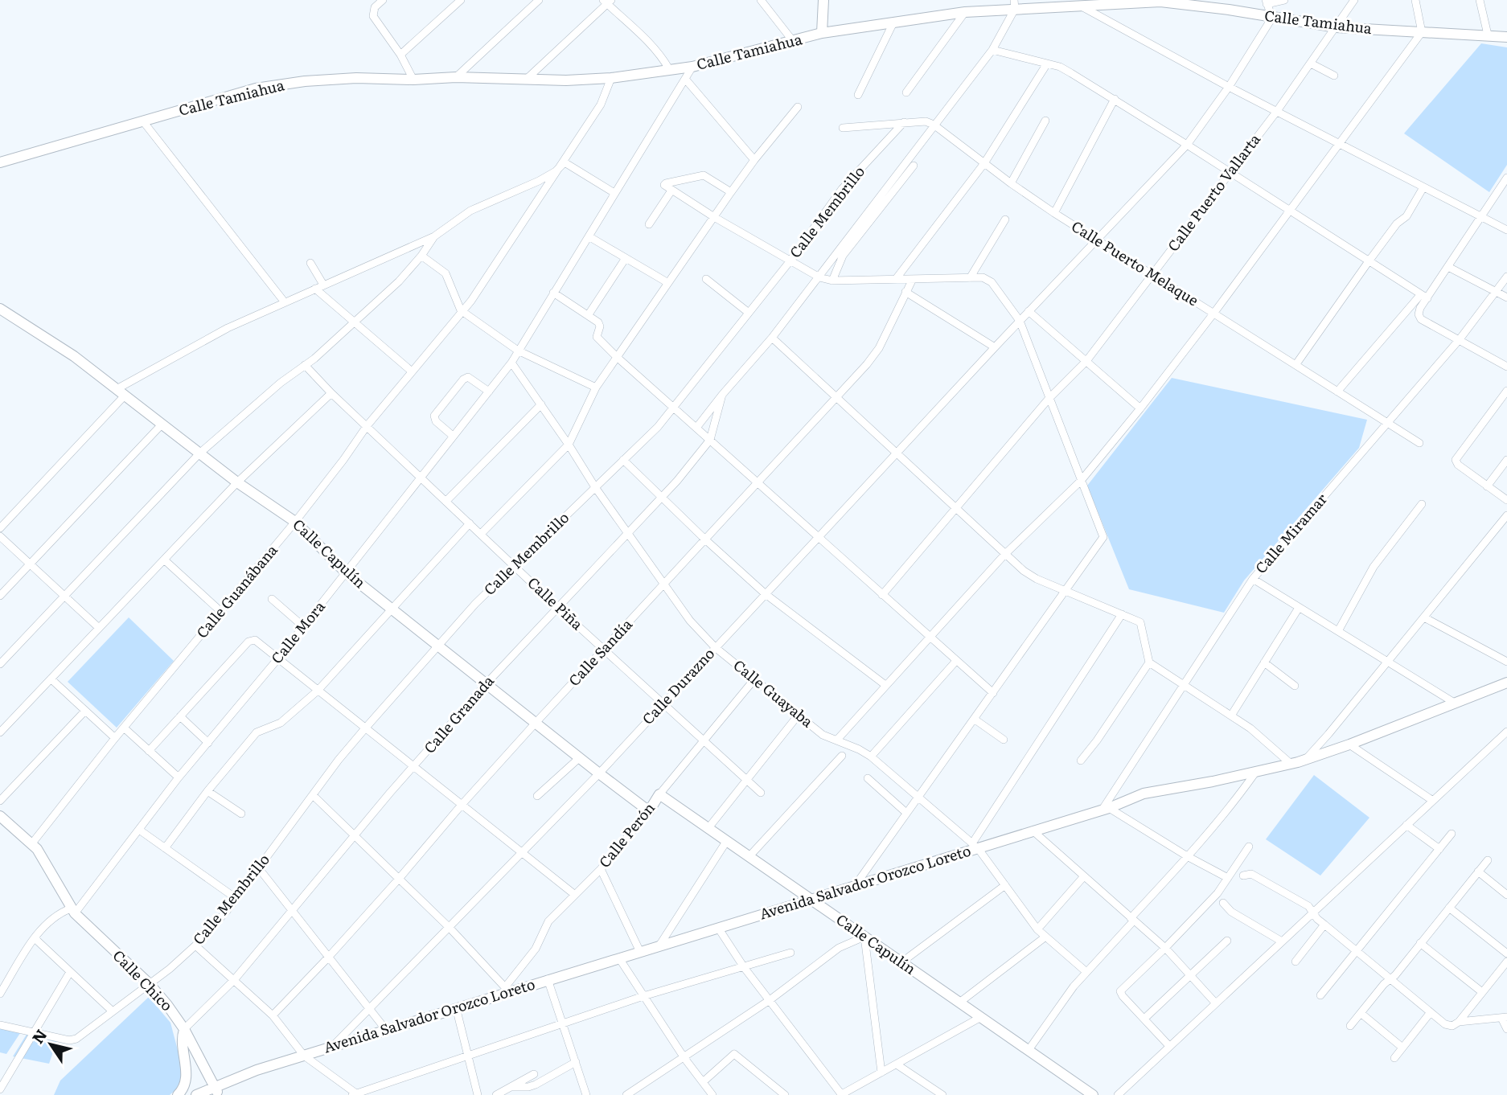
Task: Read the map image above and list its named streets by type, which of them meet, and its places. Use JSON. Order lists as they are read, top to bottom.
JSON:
{
  "streets": {
    "street": [
      "Calle Tamiahua",
      "Calle Puerto Vallarta",
      "Calle Membrillo",
      "Calle Puerto Melaque",
      "Calle Miramar",
      "Calle Capulín",
      "Calle Guanábana",
      "Calle Piña",
      "Calle Mora",
      "Calle Sandía",
      "Calle Durazno",
      "Calle Guayaba",
      "Calle Granada",
      "Calle Perón",
      "Avenida Salvador Orozco Loreto",
      "Calle Chico"
    ]
  },
  "crossings": [
    ["Calle Tamiahua", "Calle Puerto Vallarta"],
    ["Calle Tamiahua", "Calle Guanábana"],
    ["Calle Tamiahua", "Calle Mora"],
    ["Calle Tamiahua", "Calle Durazno"],
    ["Calle Tamiahua", "Calle Granada"],
    ["Calle Puerto Vallarta", "Calle Puerto Melaque"],
    ["Calle Membrillo", "Calle Capulín"],
    ["Calle Membrillo", "Calle Piña"],
    ["Calle Membrillo", "Calle Guayaba"],
    ["Calle Membrillo", "Calle Chico"],
    ["Calle Puerto Melaque", "Calle Miramar"],
    ["Calle Puerto Melaque", "Calle Durazno"],
    ["Calle Puerto Melaque", "Calle Granada"],
    ["Calle Miramar", "Avenida Salvador Orozco Loreto"],
    ["Calle Capulín", "Calle Guanábana"],
    ["Calle Capulín", "Calle Mora"],
    ["Calle Capulín", "Calle Sandía"],
    ["Calle Capulín", "Calle Durazno"],
    ["Calle Capulín", "Calle Granada"],
    ["Calle Capulín", "Calle Perón"],
    ["Calle Capulín", "Avenida Salvador Orozco Loreto"],
    ["Calle Guanábana", "Calle Piña"],
    ["Calle Guanábana", "Calle Chico"],
    ["Calle Piña", "Calle Mora"],
    ["Calle Piña", "Calle Sandía"],
    ["Calle Piña", "Calle Durazno"],
    ["Calle Piña", "Calle Granada"],
    ["Calle Piña", "Calle Perón"],
    ["Calle Mora", "Calle Guayaba"],
    ["Calle Mora", "Calle Chico"],
    ["Calle Sandía", "Calle Guayaba"],
    ["Calle Durazno", "Calle Guayaba"],
    ["Calle Durazno", "Avenida Salvador Orozco Loreto"],
    ["Calle Guayaba", "Calle Granada"],
    ["Calle Guayaba", "Calle Perón"],
    ["Calle Guayaba", "Avenida Salvador Orozco Loreto"],
    ["Calle Granada", "Calle Chico"],
    ["Calle Perón", "Avenida Salvador Orozco Loreto"],
    ["Avenida Salvador Orozco Loreto", "Calle Chico"]
  ],
  "north": "top left"
}
